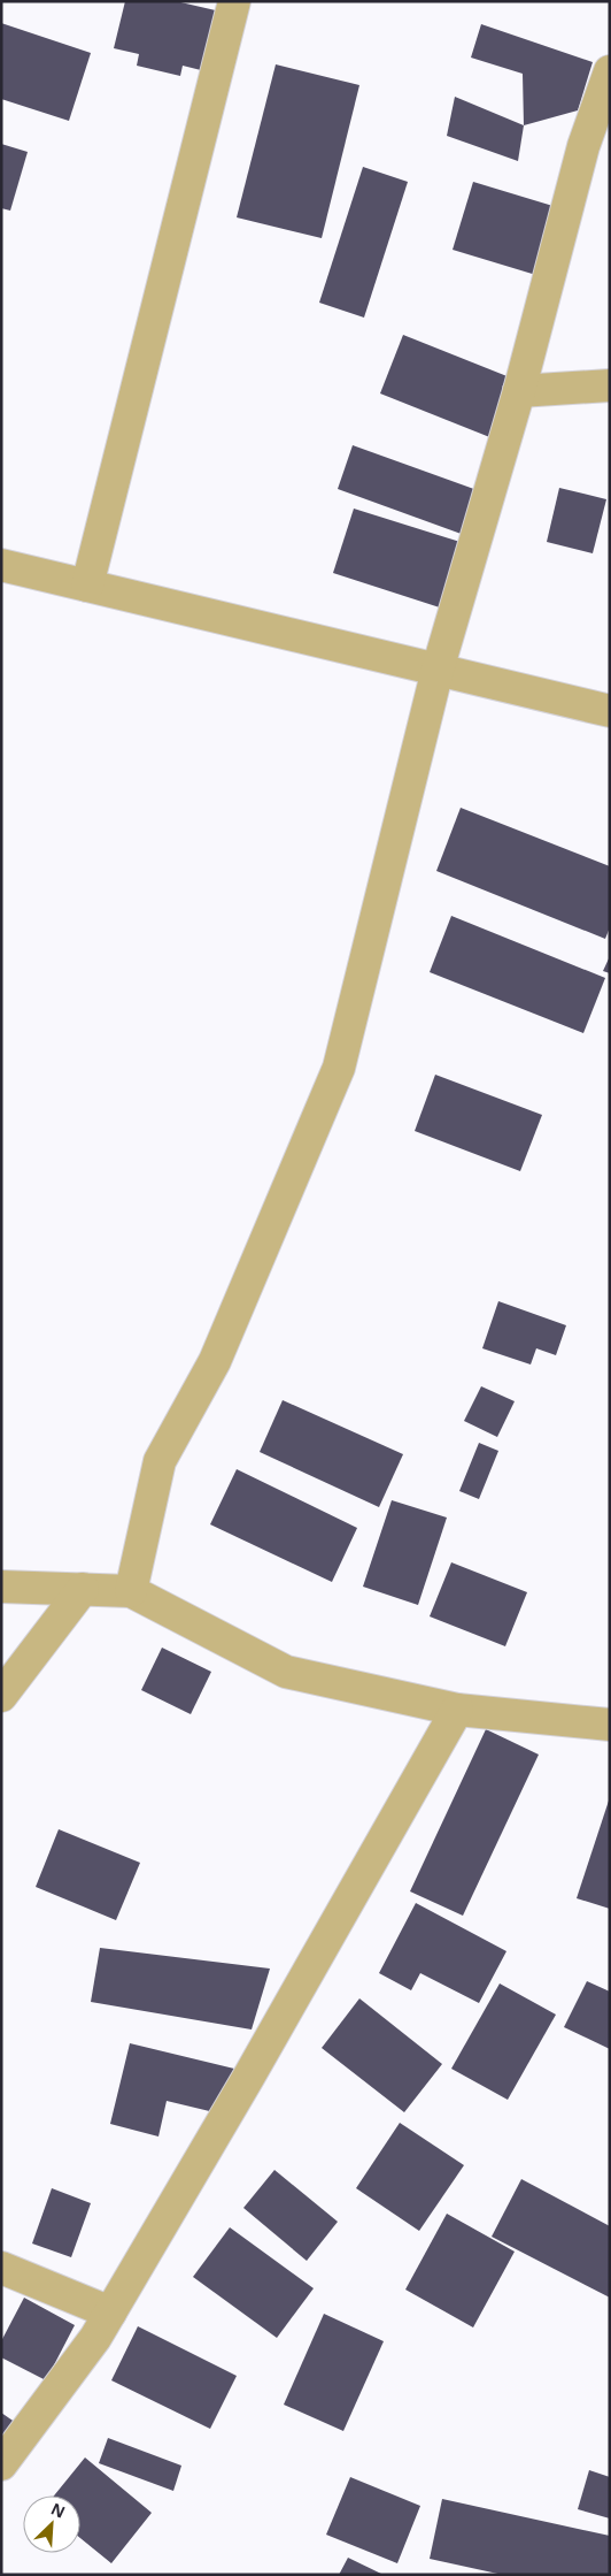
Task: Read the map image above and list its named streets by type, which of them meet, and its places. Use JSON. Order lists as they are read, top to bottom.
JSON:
{
  "north": "top right"
}
